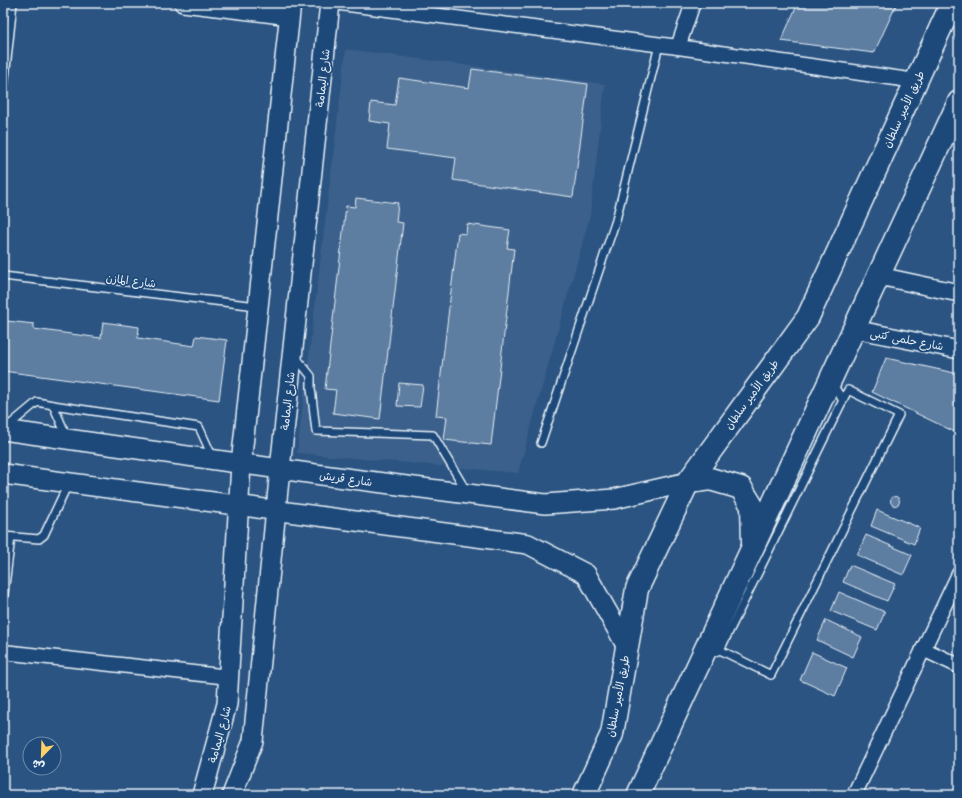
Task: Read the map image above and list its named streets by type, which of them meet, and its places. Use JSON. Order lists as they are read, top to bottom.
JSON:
{
  "streets": {
    "main road": ["شارع اليمامة", "طريق الأمير سلطان", "شارع قريش"],
    "street": ["شارع حلمى كتبى"],
    "lane": ["شارع المازن"]
  },
  "crossings": [
    ["شارع اليمامة", "شارع المازن"],
    ["شارع اليمامة", "شارع قريش"],
    ["طريق الأمير سلطان", "شارع قريش"]
  ],
  "north": "bottom left"
}
